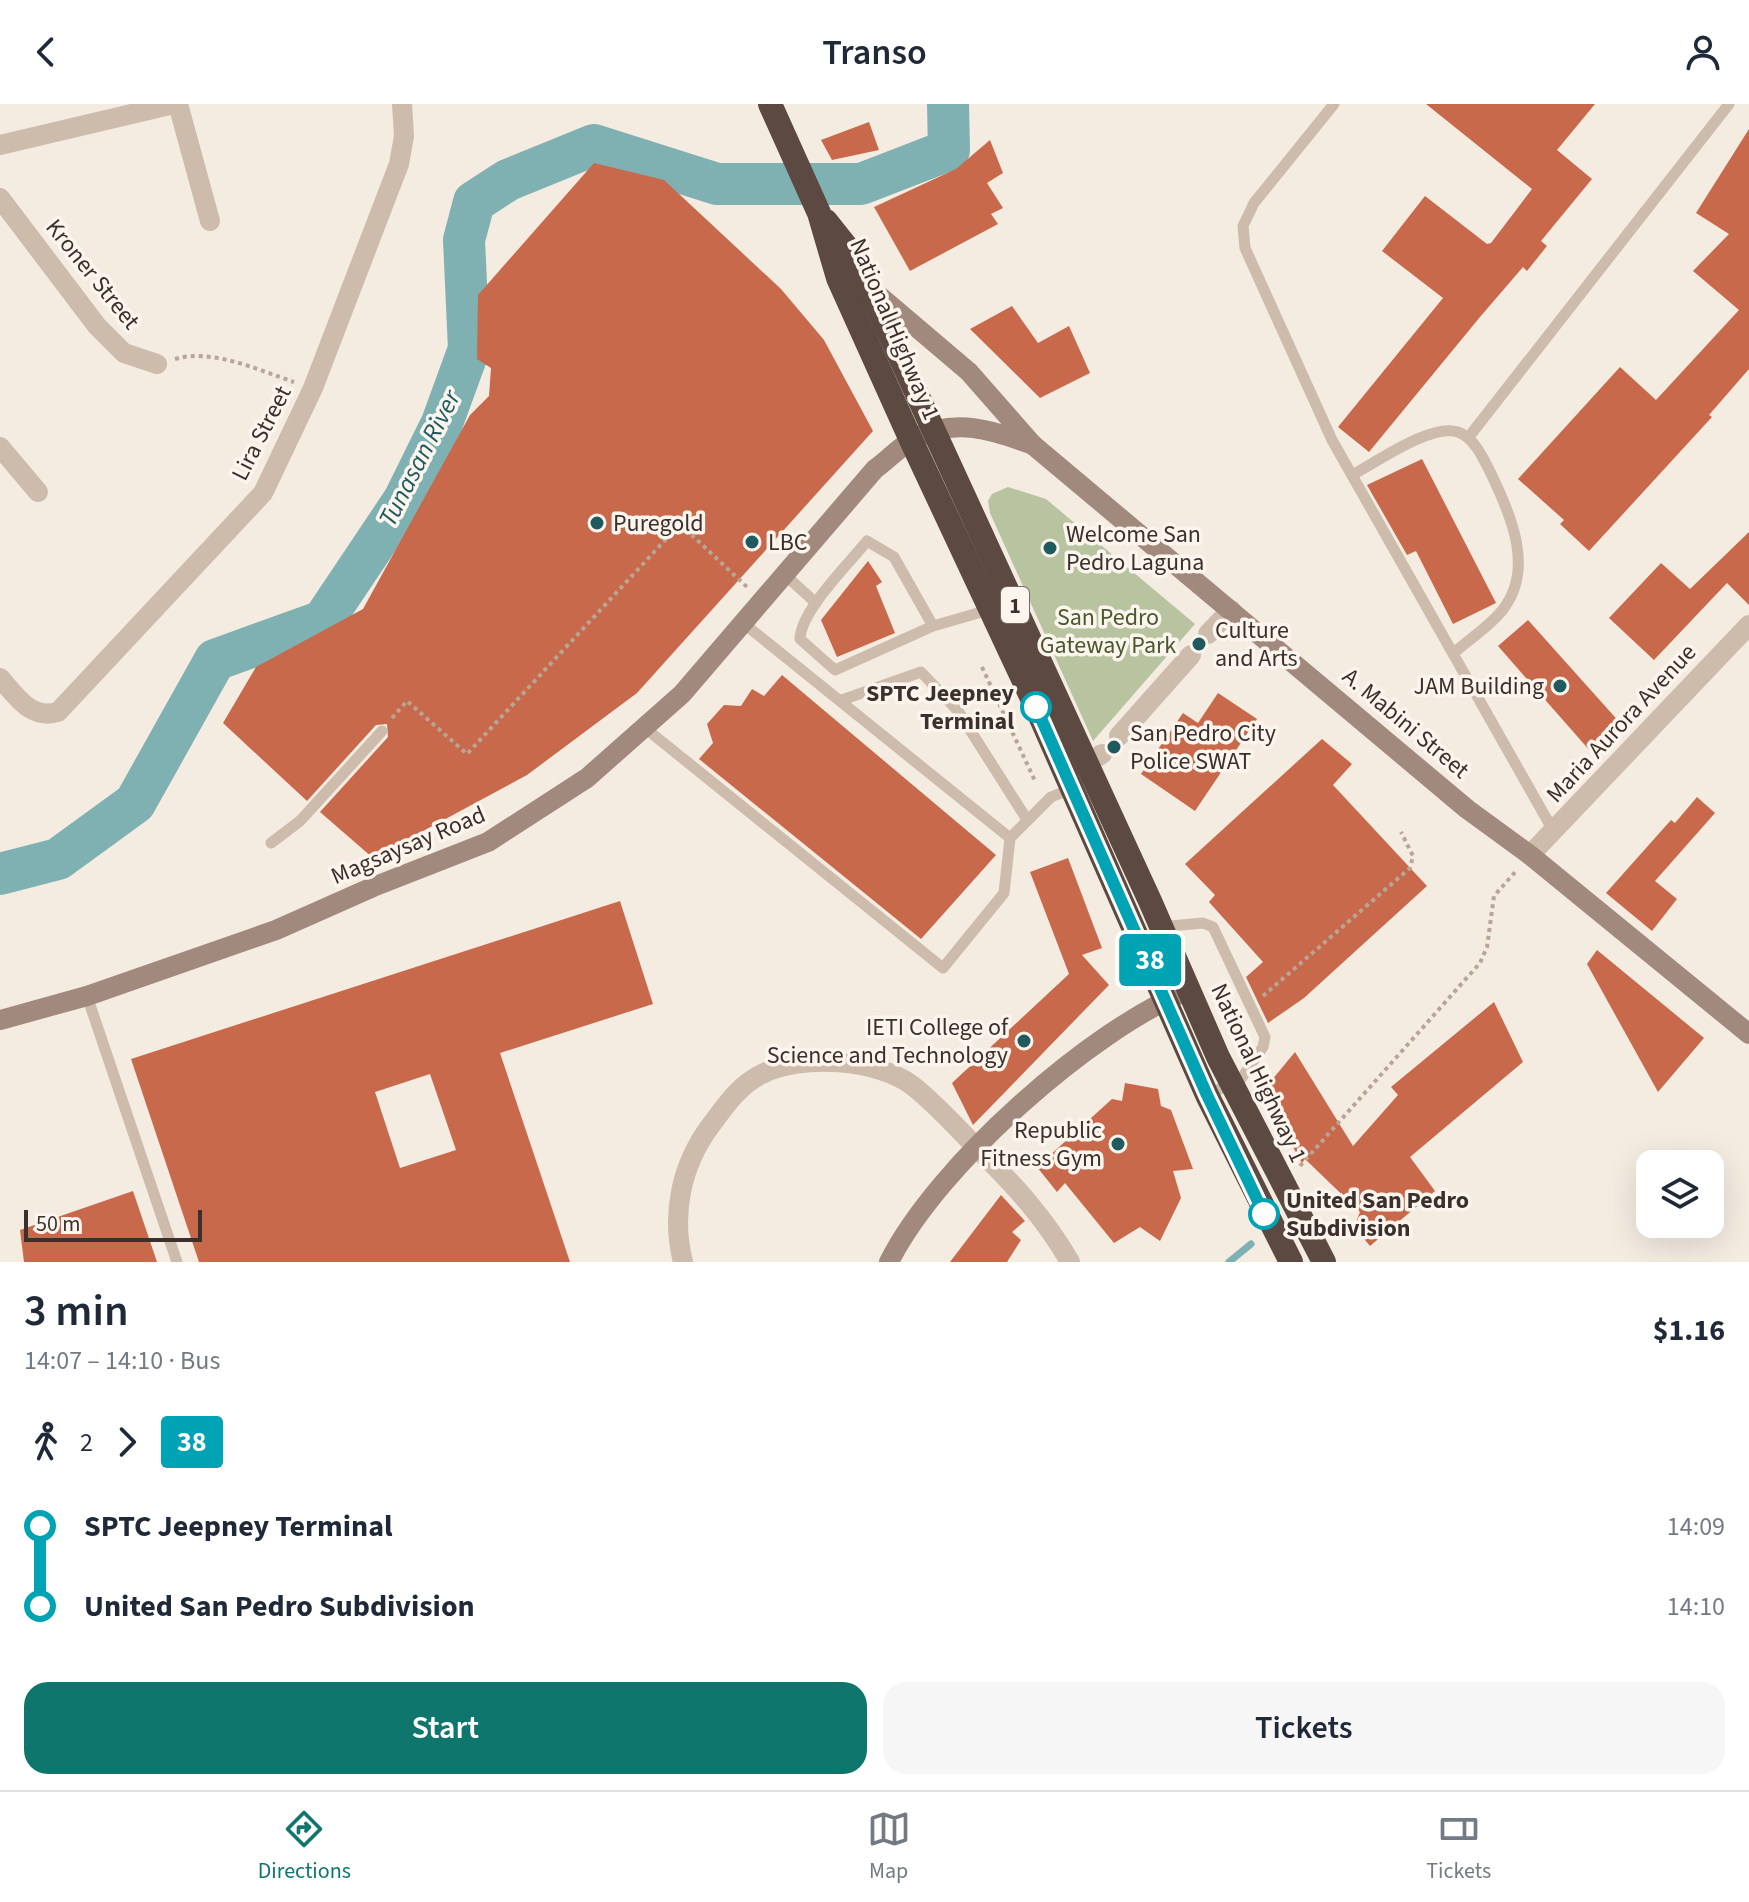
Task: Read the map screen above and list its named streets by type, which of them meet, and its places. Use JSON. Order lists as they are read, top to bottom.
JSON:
{
  "streets": {
    "highway": ["National Highway 1", "1"],
    "main road": ["A. Mabini Street", "Magsaysay Road"],
    "street": ["Kroner Street", "Lira Street", "Maria Aurora Avenue"]
  },
  "crossings": [
    ["National Highway 1", "1"],
    ["National Highway 1", "A. Mabini Street"],
    ["National Highway 1", "Magsaysay Road"],
    ["A. Mabini Street", "Maria Aurora Avenue"],
    ["A. Mabini Street", "Magsaysay Road"]
  ],
  "water": ["Tunasan River"],
  "parks": ["San Pedro Gateway Park"],
  "places": [
    "Puregold",
    "LBC",
    "Welcome San Pedro Laguna",
    "Culture and Arts",
    "JAM Building",
    "SPTC Jeepney Terminal",
    "San Pedro City Police SWAT",
    "IETI College of Science and Technology",
    "Republic Fitness Gym",
    "United San Pedro Subdivision"
  ],
  "lines": ["bus line 38"],
  "scale_bar": "50 m",
  "page": {
    "header": "Transo",
    "on_map": "38",
    "scale": "50 m",
    "heading": ["3 min", "14:07 – 14:10 · Bus", "$1.16"],
    "legs": ["2", "38"],
    "list": [
      {
        "name": "SPTC Jeepney Terminal",
        "value": "14:09"
      },
      {
        "name": "United San Pedro Subdivision",
        "value": "14:10"
      }
    ],
    "buttons": ["Start", "Tickets"],
    "tabs": ["Directions", "Map", "Tickets"]
  }
}
